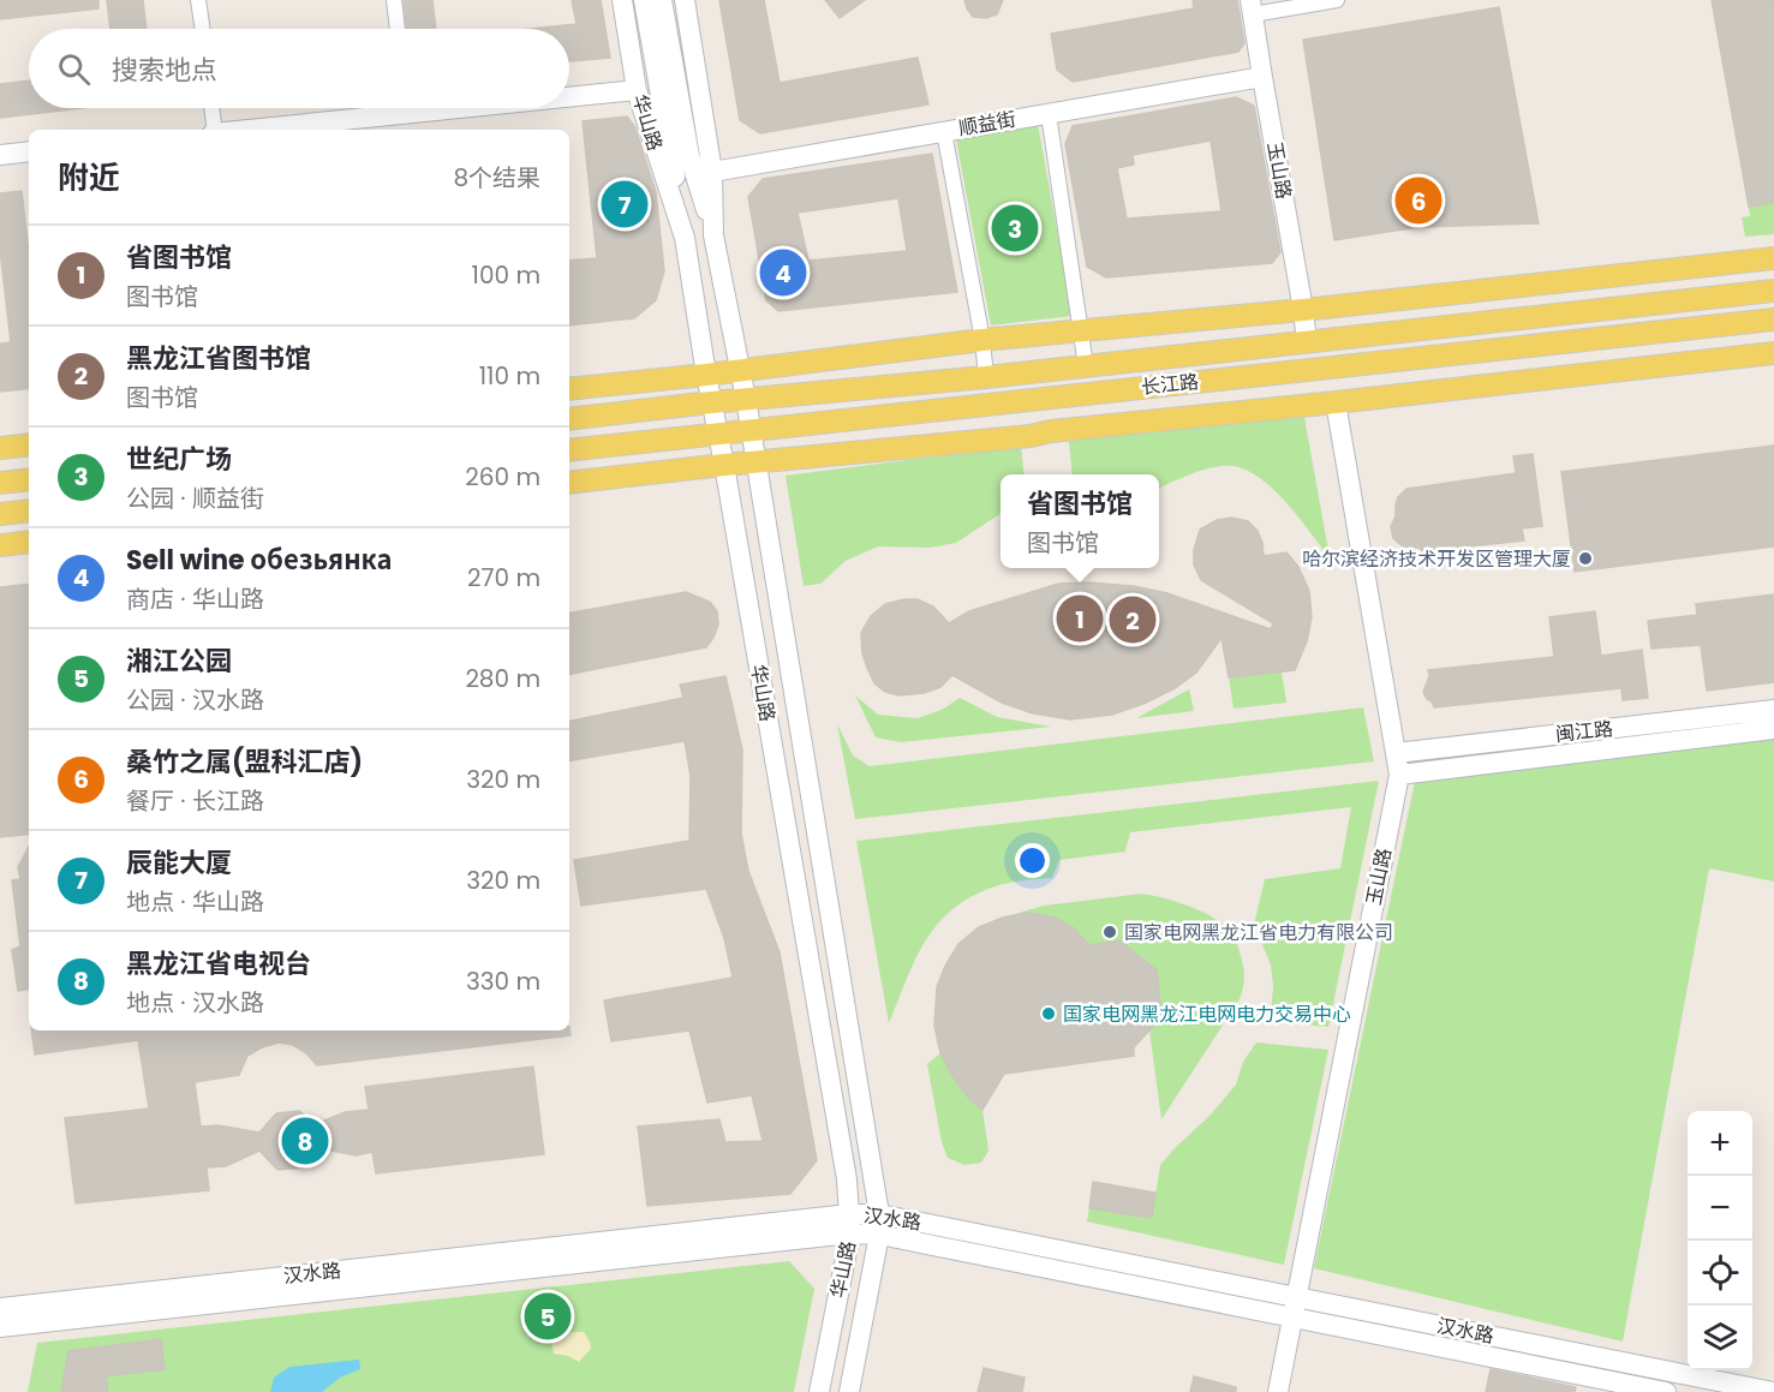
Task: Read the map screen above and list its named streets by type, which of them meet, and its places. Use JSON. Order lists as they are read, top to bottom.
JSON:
{
  "streets": {
    "main road": [
      "华山路",
      "顺益街",
      "玉山路",
      "长江路",
      "闽江路",
      "汉水路"
    ]
  },
  "crossings": [
    ["华山路", "顺益街"],
    ["华山路", "长江路"],
    ["华山路", "汉水路"],
    ["顺益街", "玉山路"],
    ["玉山路", "长江路"],
    ["玉山路", "闽江路"],
    ["玉山路", "汉水路"]
  ],
  "places": ["哈尔滨经济技术开发区管理大厦", "国家电网黑龙江省电力有限公司", "国家电网黑龙江电网电力交易中心"],
  "page": {
    "search": "搜索地点",
    "heading": ["附近", "8个结果"],
    "pins": [
      "6",
      "7",
      "3",
      "4",
      "1",
      "2",
      "8",
      "5"
    ],
    "list": [
      {
        "mark": "1",
        "name": "省图书馆",
        "note": "图书馆",
        "value": "100 m"
      },
      {
        "mark": "2",
        "name": "黑龙江省图书馆",
        "note": "图书馆",
        "value": "110 m"
      },
      {
        "mark": "3",
        "name": "世纪广场",
        "note": "公园 · 顺益街",
        "value": "260 m"
      },
      {
        "mark": "4",
        "name": "Sell wine обезьянка",
        "note": "商店 · 华山路",
        "value": "270 m"
      },
      {
        "mark": "5",
        "name": "湘江公园",
        "note": "公园 · 汉水路",
        "value": "280 m"
      },
      {
        "mark": "6",
        "name": "桑竹之属(盟科汇店)",
        "note": "餐厅 · 长江路",
        "value": "320 m"
      },
      {
        "mark": "7",
        "name": "辰能大厦",
        "note": "地点 · 华山路",
        "value": "320 m"
      },
      {
        "mark": "8",
        "name": "黑龙江省电视台",
        "note": "地点 · 汉水路",
        "value": "330 m"
      }
    ],
    "popup": ["省图书馆", "图书馆"],
    "map_buttons": ["+", "−"]
  }
}
